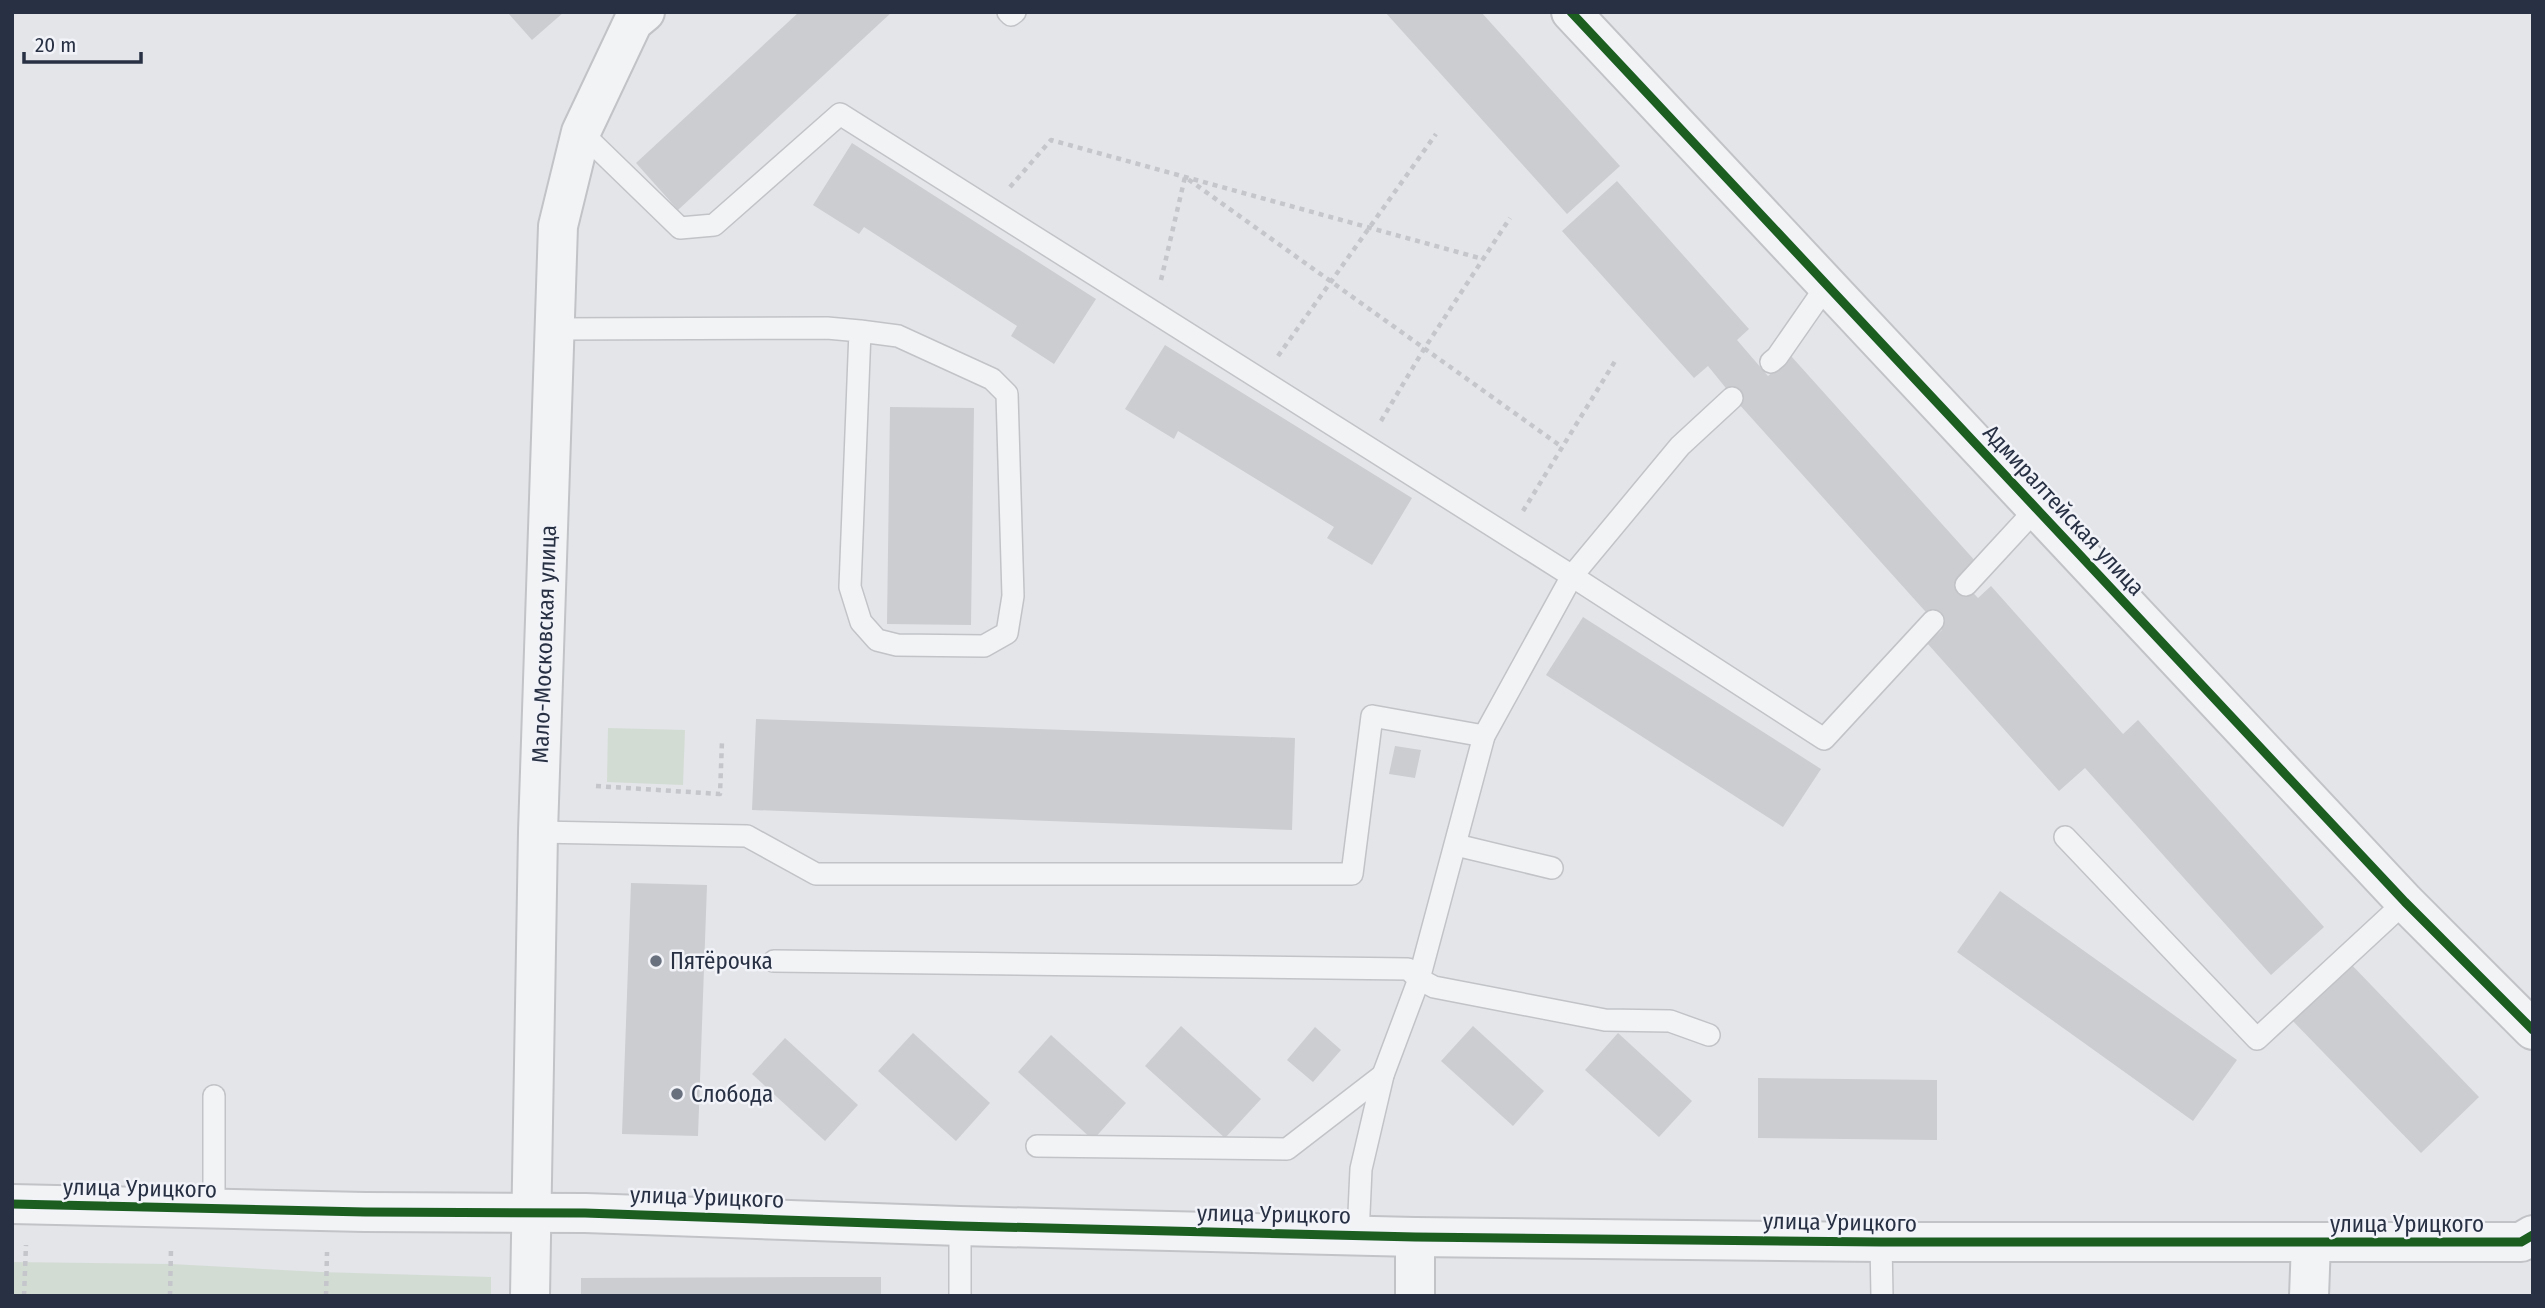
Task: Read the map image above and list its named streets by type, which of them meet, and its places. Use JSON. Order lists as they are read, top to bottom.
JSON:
{
  "streets": {
    "street": ["Адмиралтейская улица", "Мало-Московская улица", "улица Урицкого"]
  },
  "crossings": [
    ["Мало-Московская улица", "улица Урицкого"]
  ],
  "places": ["Пятёрочка", "Слобода"],
  "scale_bar": "20 m"
}
